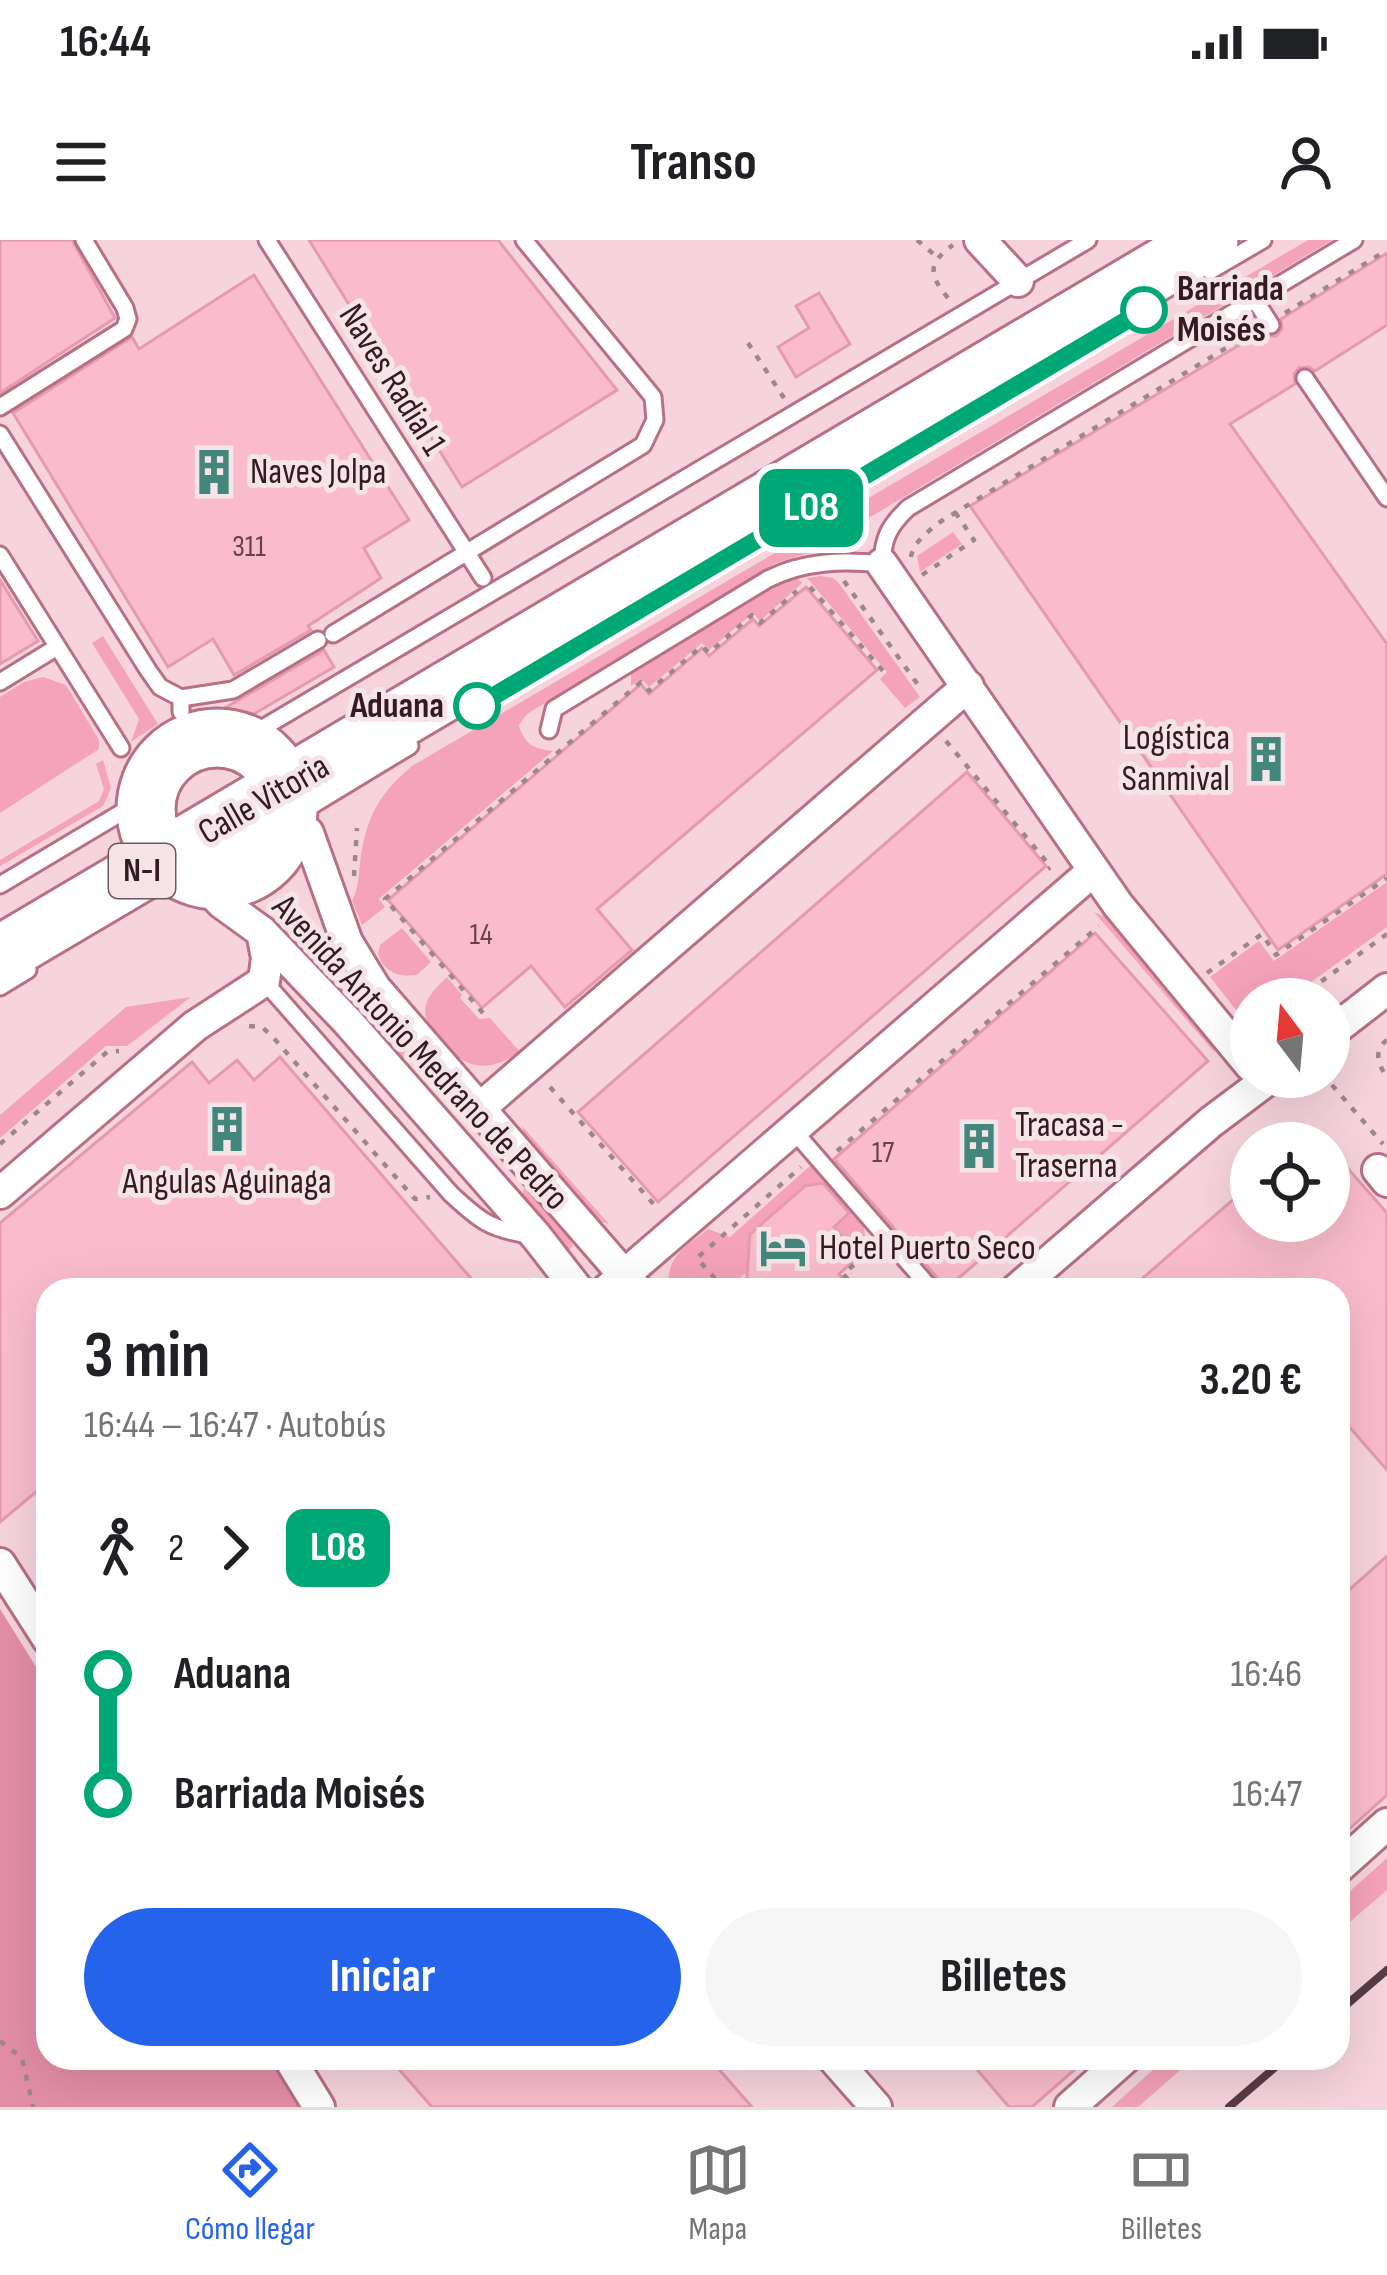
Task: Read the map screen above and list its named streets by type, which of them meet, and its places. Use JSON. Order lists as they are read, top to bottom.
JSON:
{
  "streets": {
    "highway": ["Calle Vitoria", "N-I"],
    "street": ["Avenida Antonio Medrano de Pedro"],
    "lane": ["Naves Radial 1"]
  },
  "crossings": [
    ["Calle Vitoria", "N-I"],
    ["Calle Vitoria", "Avenida Antonio Medrano de Pedro"],
    ["N-I", "Avenida Antonio Medrano de Pedro"]
  ],
  "places": {
    "other": ["Barriada Moisés", "Aduana"],
    "building": [
      "Naves Jolpa",
      "Logística Sanmival",
      "Angulas Aguinaga",
      "Tracasa - Traserna"
    ],
    "hotel": ["Hotel Puerto Seco"]
  },
  "lines": ["bus line L08"],
  "house_numbers": ["311", "14", "17"],
  "north": "top",
  "page": {
    "status": "16:44",
    "header": "Transo",
    "on_map": "L08",
    "heading": ["3 min", "16:44 – 16:47 · Autobús", "3.20 €"],
    "legs": ["2", "L08"],
    "list": [
      {
        "name": "Aduana",
        "value": "16:46"
      },
      {
        "name": "Barriada Moisés",
        "value": "16:47"
      }
    ],
    "buttons": ["Iniciar", "Billetes"],
    "tabs": ["Cómo llegar", "Mapa", "Billetes"]
  }
}
